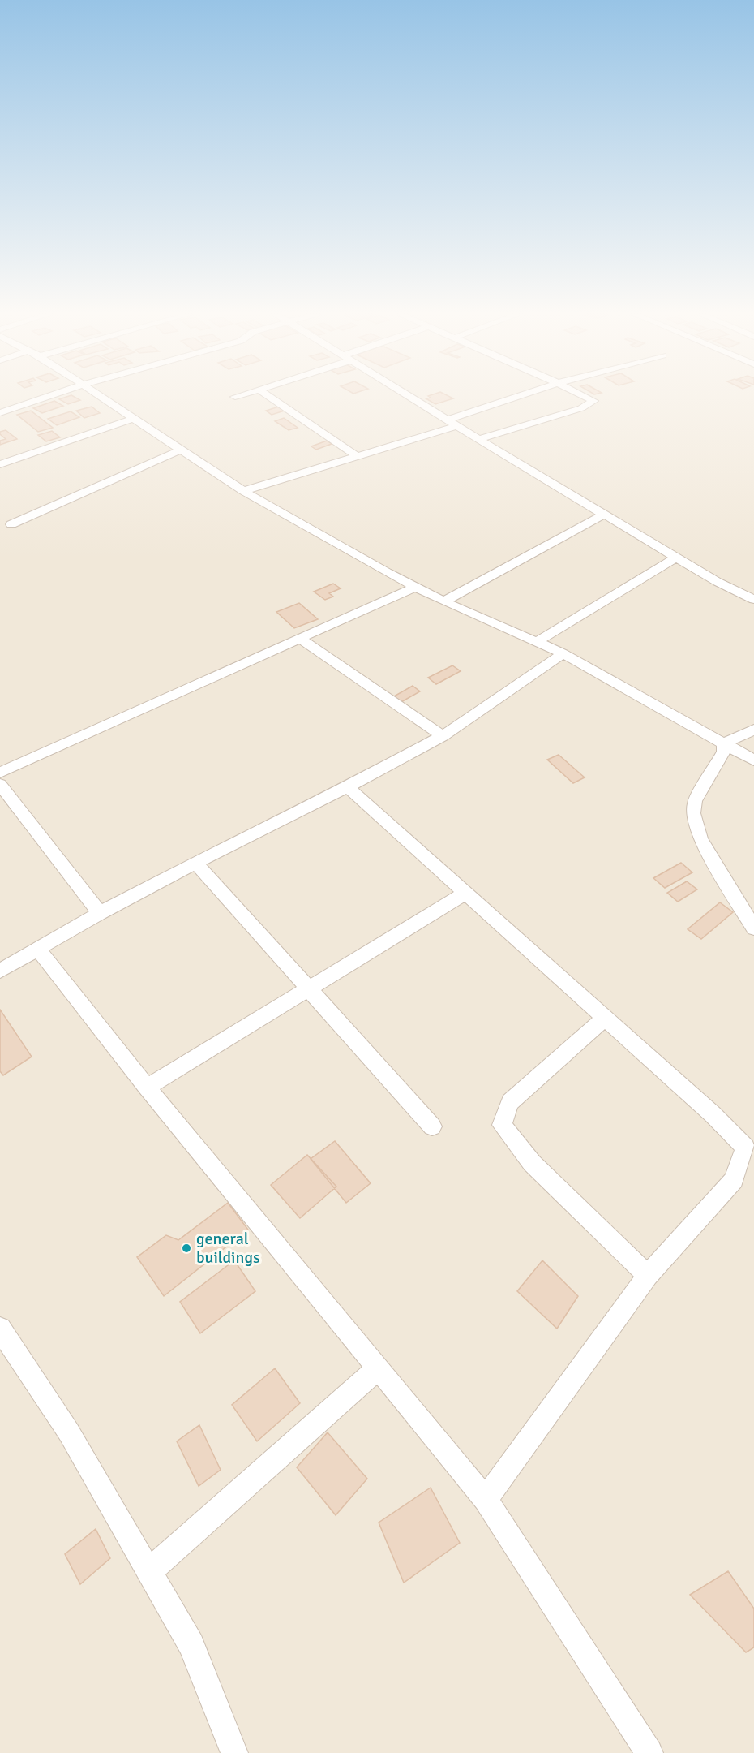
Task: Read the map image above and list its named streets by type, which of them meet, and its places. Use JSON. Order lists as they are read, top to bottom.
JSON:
{
  "places": ["general buildings"]
}
